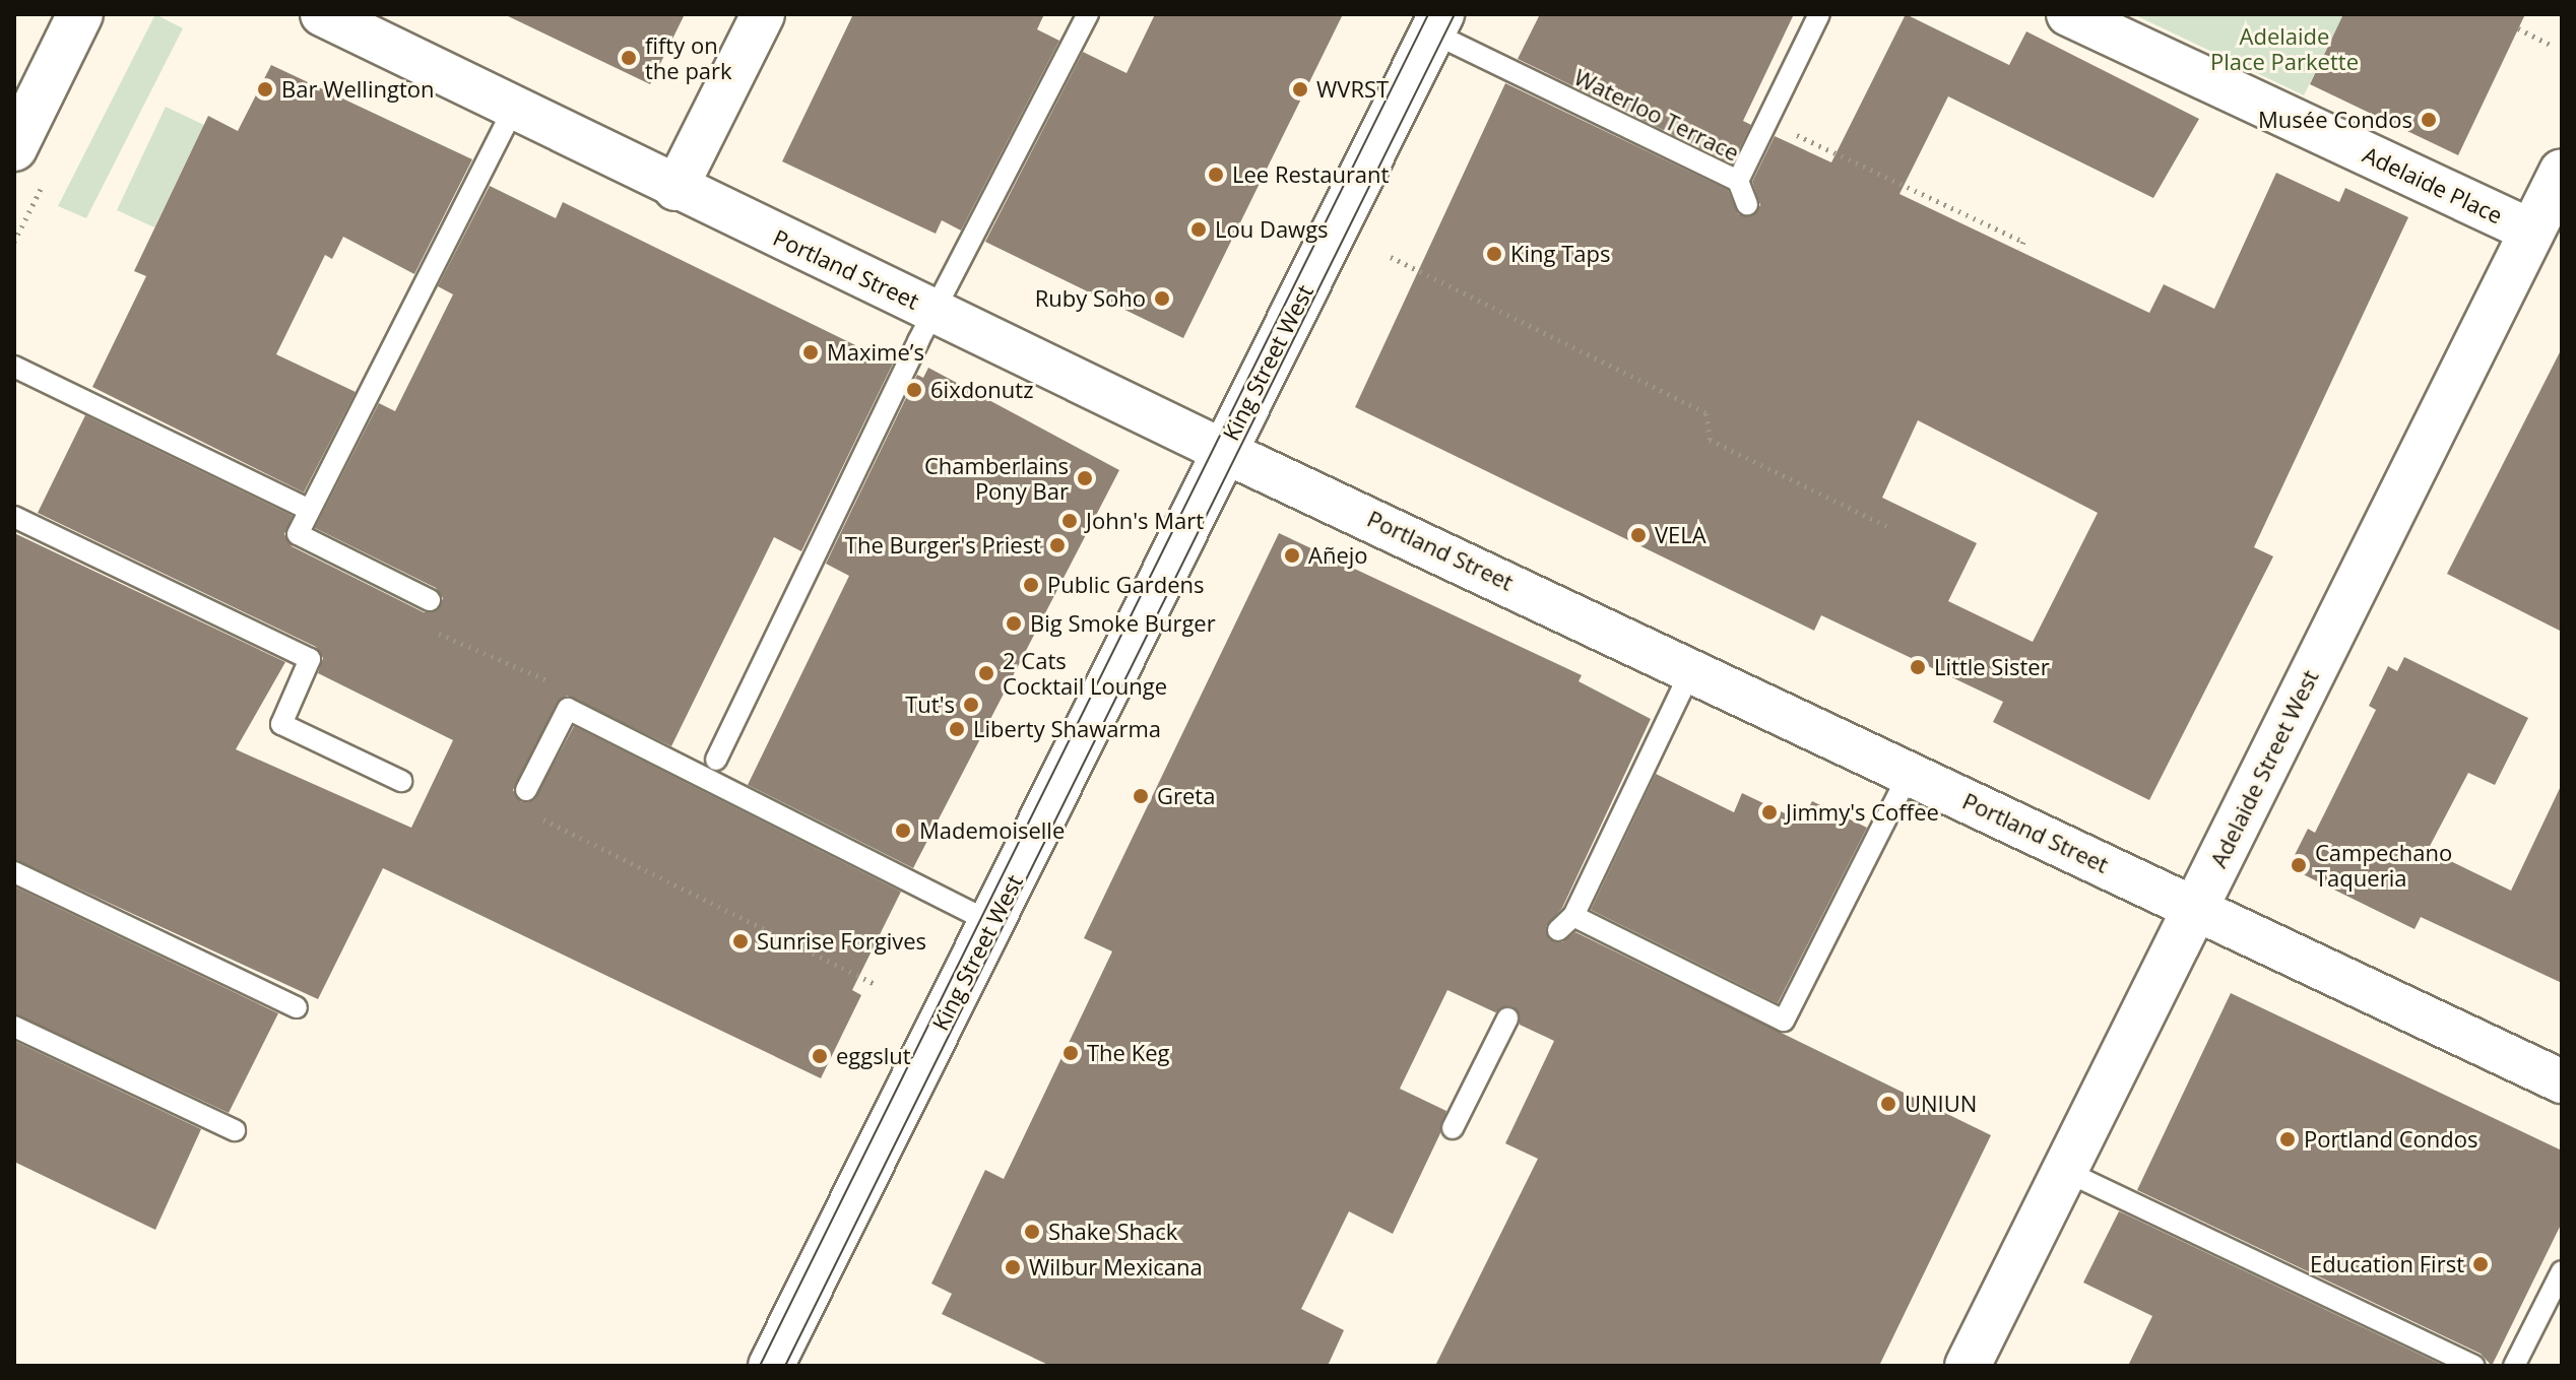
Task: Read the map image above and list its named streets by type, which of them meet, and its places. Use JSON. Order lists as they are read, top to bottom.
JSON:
{
  "streets": {
    "main road": ["King Street West", "Adelaide Street West"],
    "street": ["Adelaide Place", "Portland Street"],
    "lane": ["Waterloo Terrace"]
  },
  "crossings": [
    ["Waterloo Terrace", "King Street West"],
    ["Adelaide Place", "Adelaide Street West"],
    ["Portland Street", "King Street West"],
    ["Portland Street", "Adelaide Street West"]
  ],
  "parks": ["Adelaide Place Parkette"],
  "places": [
    "fifty on the park",
    "Bar Wellington",
    "WVRST",
    "Musée Condos",
    "Lee Restaurant",
    "Lou Dawgs",
    "King Taps",
    "Ruby Soho",
    "Maxime’s",
    "6ixdonutz",
    "Chamberlains Pony Bar",
    "John's Mart",
    "VELA",
    "The Burger's Priest",
    "Añejo",
    "Public Gardens",
    "Big Smoke Burger",
    "Little Sister",
    "2 Cats Cocktail Lounge",
    "Tut's",
    "Liberty Shawarma",
    "Greta",
    "Jimmy's Coffee",
    "Mademoiselle",
    "Campechano Taqueria",
    "Sunrise Forgives",
    "The Keg",
    "eggslut",
    "UNIUN",
    "Portland Condos",
    "Shake Shack",
    "Education First",
    "Wilbur Mexicana"
  ]
}
